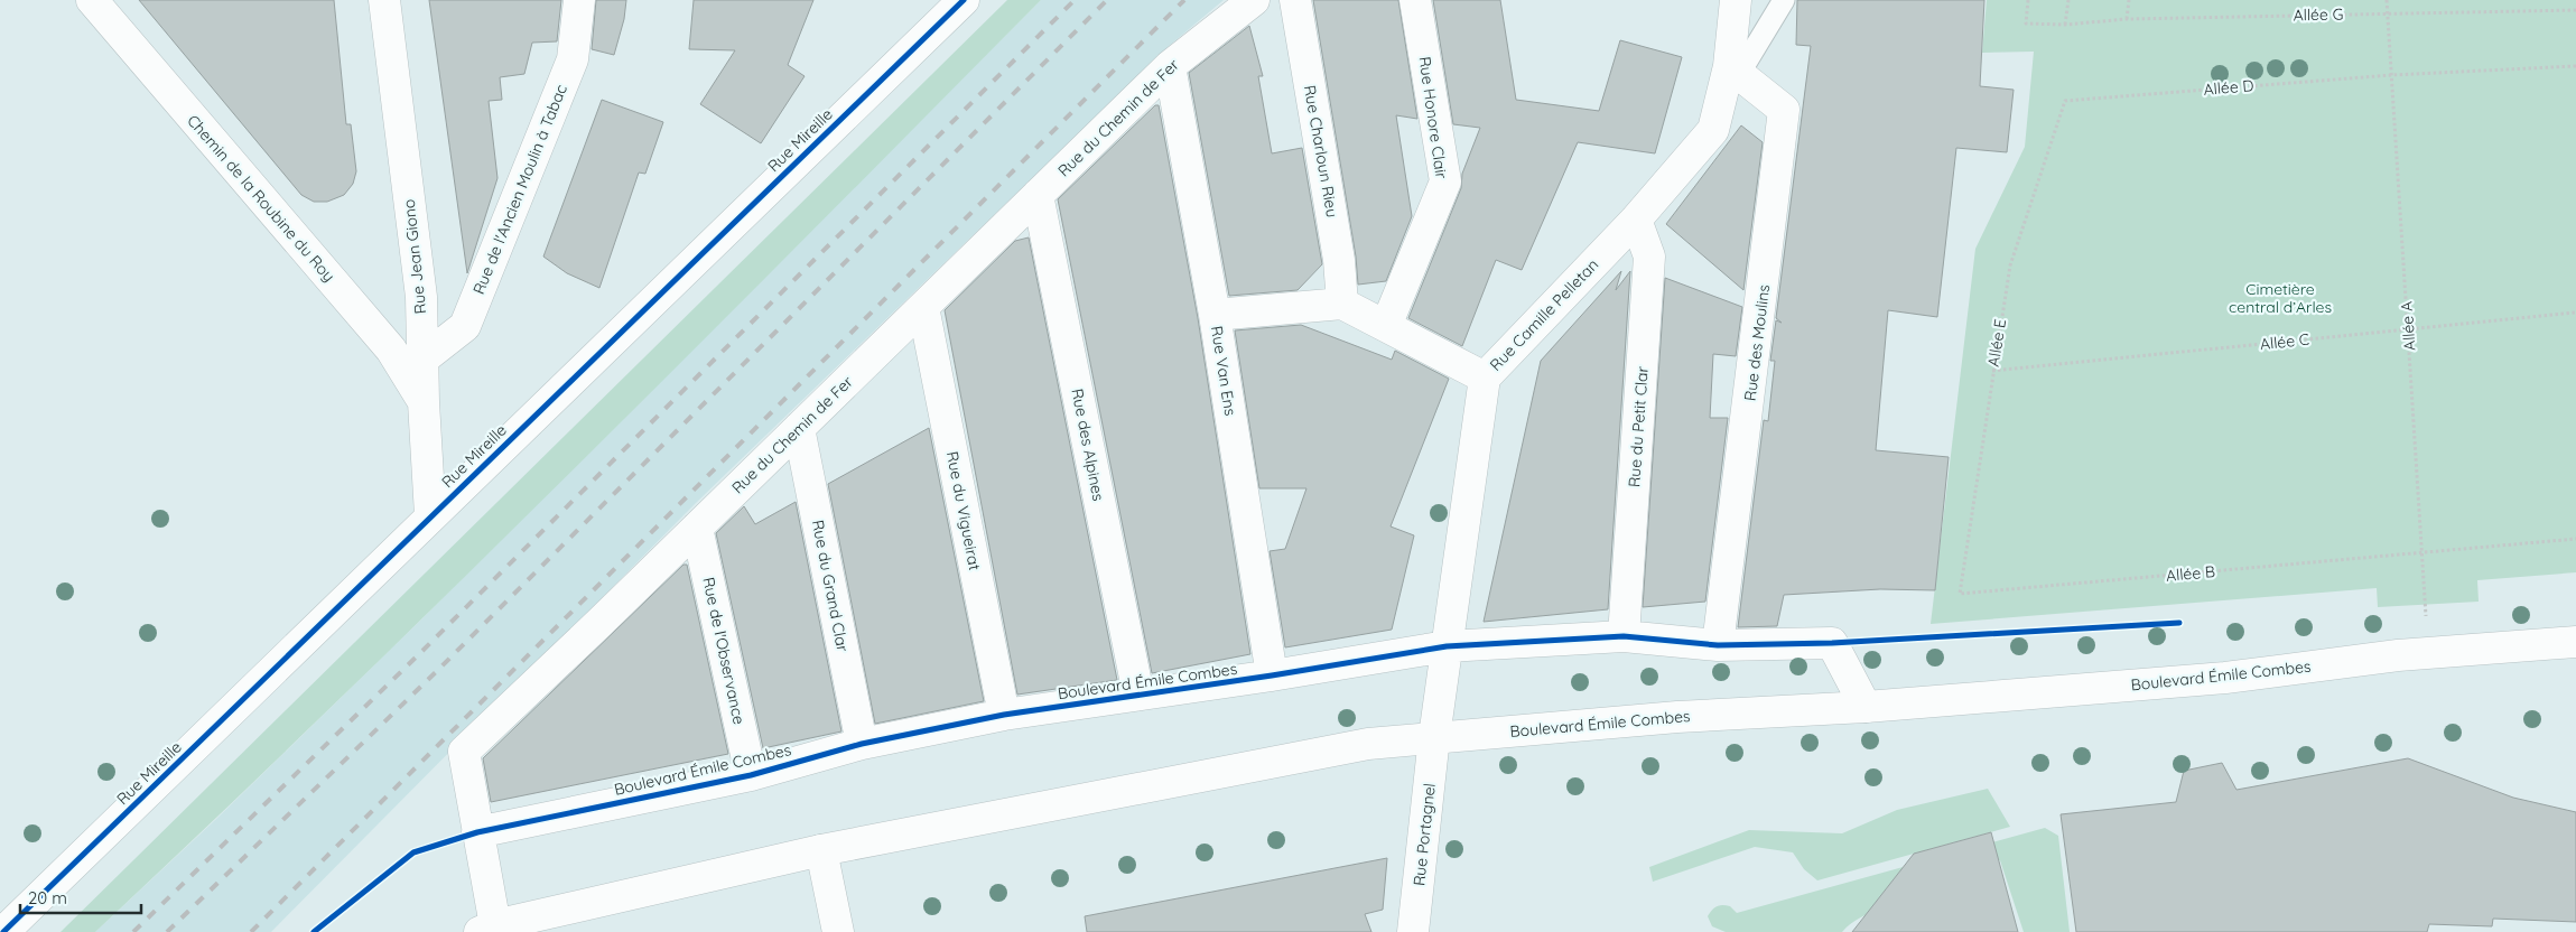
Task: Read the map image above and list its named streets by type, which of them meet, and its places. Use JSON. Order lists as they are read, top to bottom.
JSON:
{
  "streets": {
    "street": [
      "Rue du Chemin de Fer",
      "Rue Honore Clair",
      "Rue Mireille",
      "Rue Charloun Rieu",
      "Rue de l'Ancien Moulin à Tabac",
      "Chemin de la Roubine du Roy",
      "Rue Jean Giono",
      "Rue Camille Pelletan",
      "Rue des Moulins",
      "Rue Van Ens",
      "Rue du Petit Clar",
      "Rue des Alpines",
      "Rue du Vigueirat",
      "Rue du Grand Clar",
      "Rue de l'Observance",
      "Boulevard Émile Combes",
      "Rue Portagnel"
    ],
    "path": [
      "Allée G",
      "Allée D",
      "Allée A",
      "Allée C",
      "Allée E",
      "Allée B"
    ]
  },
  "crossings": [
    ["Allée G", "Allée A"],
    ["Allée D", "Allée A"],
    ["Allée D", "Allée E"],
    ["Rue du Chemin de Fer", "Rue Van Ens"],
    ["Rue du Chemin de Fer", "Rue des Alpines"],
    ["Rue du Chemin de Fer", "Rue du Vigueirat"],
    ["Rue du Chemin de Fer", "Rue du Grand Clar"],
    ["Rue du Chemin de Fer", "Rue de l'Observance"],
    ["Rue du Chemin de Fer", "Boulevard Émile Combes"],
    ["Rue Mireille", "Rue Jean Giono"],
    ["Rue de l'Ancien Moulin à Tabac", "Rue Jean Giono"],
    ["Chemin de la Roubine du Roy", "Rue Jean Giono"],
    ["Rue Camille Pelletan", "Rue des Moulins"],
    ["Rue Camille Pelletan", "Rue du Petit Clar"],
    ["Rue Camille Pelletan", "Boulevard Émile Combes"],
    ["Rue Camille Pelletan", "Rue Portagnel"],
    ["Allée A", "Allée C"],
    ["Allée A", "Allée B"],
    ["Allée A", "Boulevard Émile Combes"],
    ["Allée C", "Allée E"],
    ["Rue des Moulins", "Boulevard Émile Combes"],
    ["Allée E", "Allée B"],
    ["Rue Van Ens", "Boulevard Émile Combes"],
    ["Rue du Petit Clar", "Boulevard Émile Combes"],
    ["Rue des Alpines", "Boulevard Émile Combes"],
    ["Rue du Vigueirat", "Boulevard Émile Combes"],
    ["Rue du Grand Clar", "Boulevard Émile Combes"],
    ["Rue de l'Observance", "Boulevard Émile Combes"],
    ["Boulevard Émile Combes", "Rue Portagnel"]
  ],
  "parks": ["Cimetière central d’Arles"],
  "scale_bar": "20 m"
}
